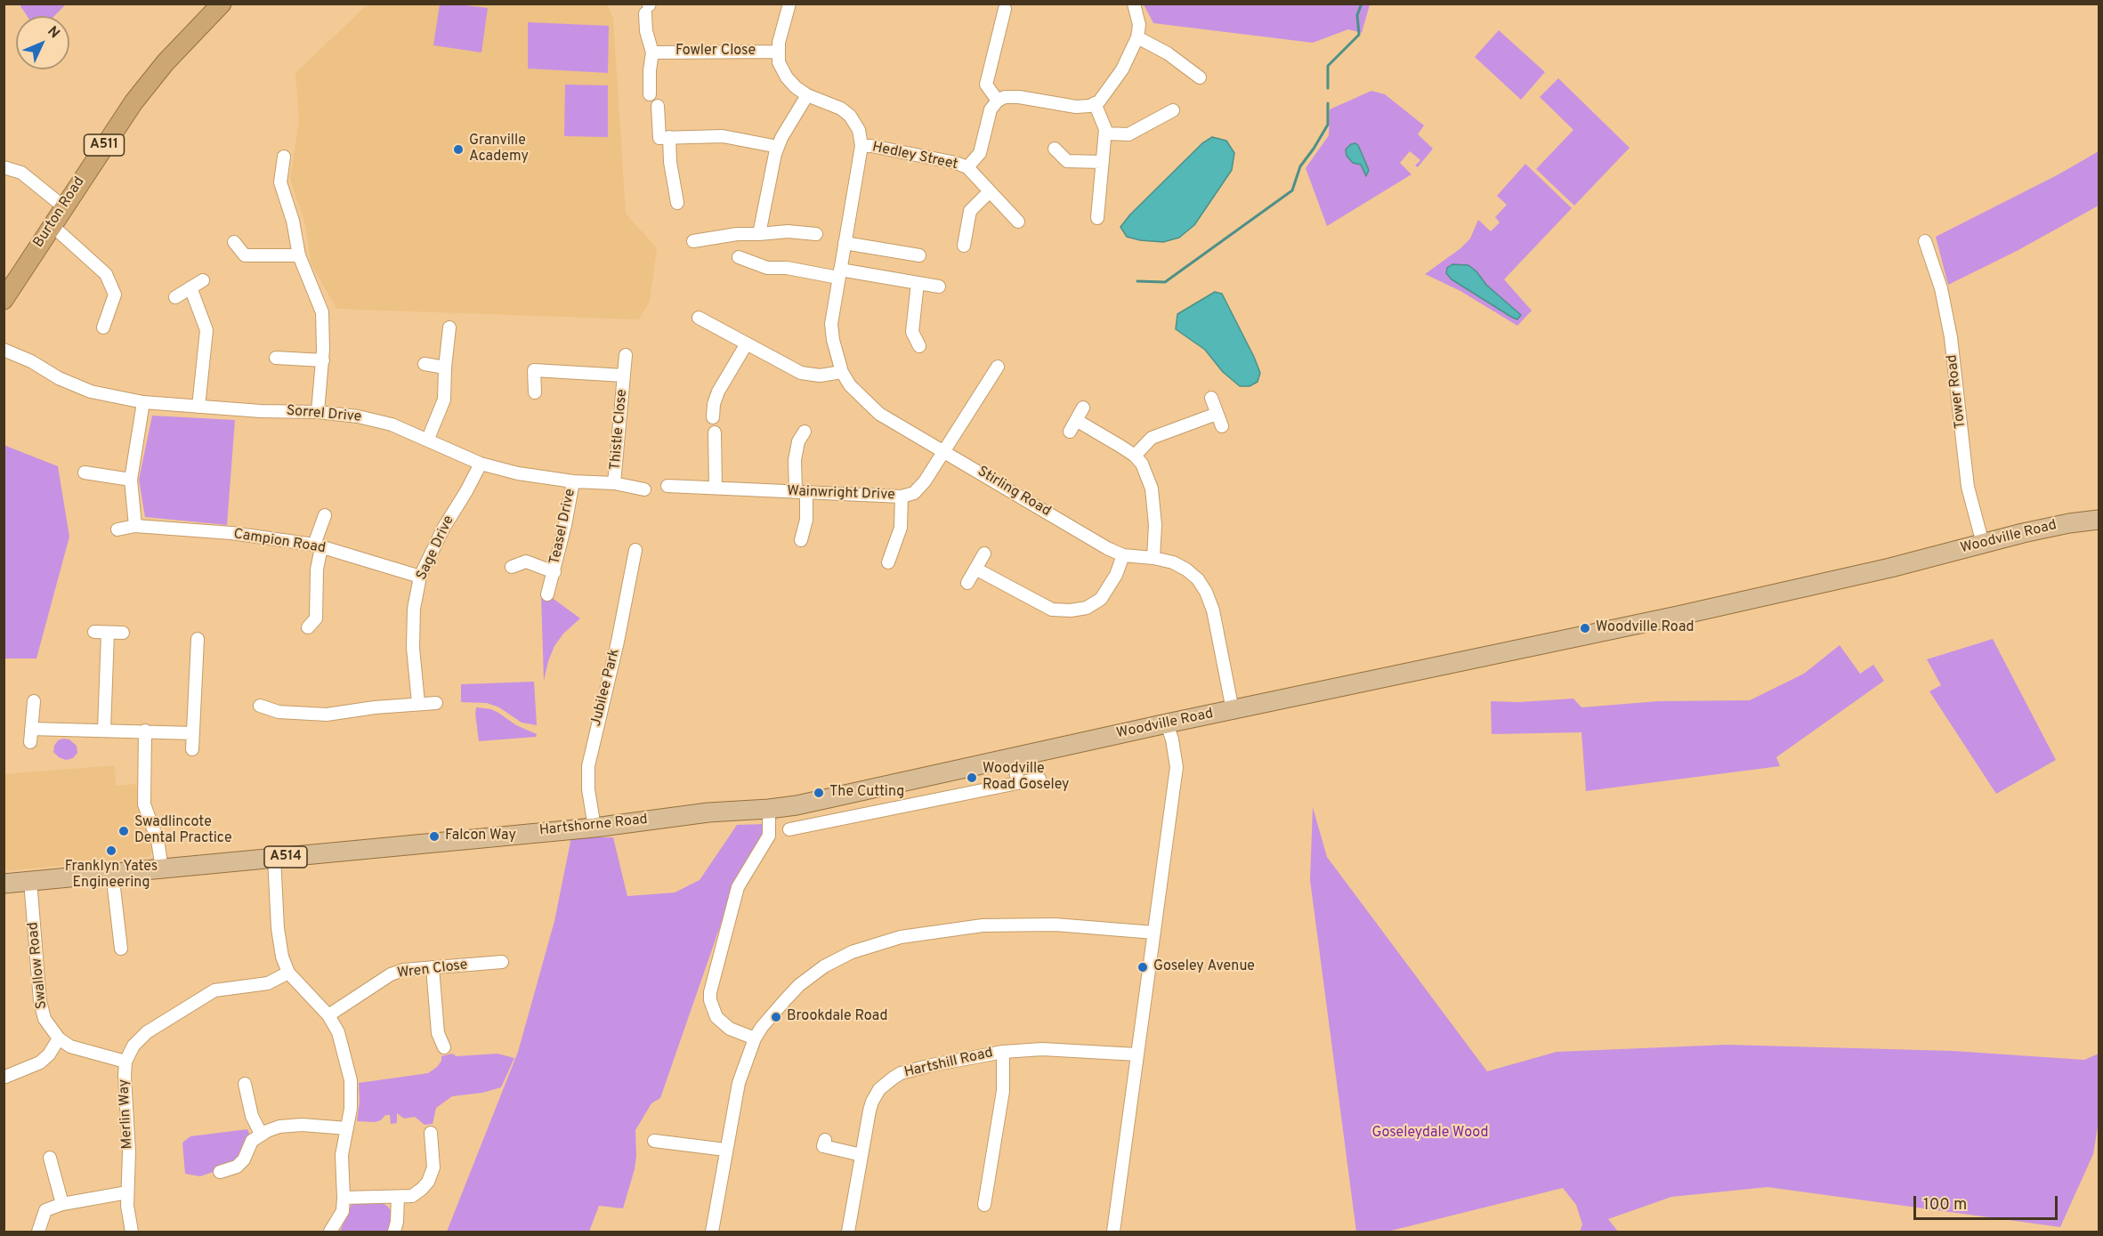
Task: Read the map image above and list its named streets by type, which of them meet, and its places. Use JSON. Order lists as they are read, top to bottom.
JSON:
{
  "streets": {
    "highway": ["A511", "Burton Road"],
    "main road": ["Woodville Road", "Hartshorne Road", "A514"],
    "street": [
      "Fowler Close",
      "Hedley Street",
      "Tower Road",
      "Sorrel Drive",
      "Thistle Close",
      "Stirling Road",
      "Wainwright Drive",
      "Teasel Drive",
      "Campion Road",
      "Sage Drive",
      "Jubilee Park",
      "Swallow Road",
      "Wren Close",
      "Hartshill Road",
      "Merlin Way"
    ]
  },
  "crossings": [
    ["Fowler Close", "Stirling Road"],
    ["Hedley Street", "Stirling Road"],
    ["Tower Road", "Woodville Road"],
    ["Sorrel Drive", "Thistle Close"],
    ["Sorrel Drive", "Teasel Drive"],
    ["Sorrel Drive", "Sage Drive"],
    ["Stirling Road", "Wainwright Drive"],
    ["Stirling Road", "Woodville Road"],
    ["Woodville Road", "Hartshorne Road"],
    ["Campion Road", "Sage Drive"],
    ["Jubilee Park", "Hartshorne Road"],
    ["Hartshorne Road", "Swallow Road"]
  ],
  "parks": ["Goseleydale Wood"],
  "places": [
    "Granville Academy",
    "Woodville Road",
    "Woodville Road Goseley",
    "The Cutting",
    "Swadlincote Dental Practice",
    "Falcon Way",
    "Franklyn Yates Engineering",
    "Goseley Avenue",
    "Brookdale Road"
  ],
  "scale_bar": "100 m",
  "north": "top right"
}
